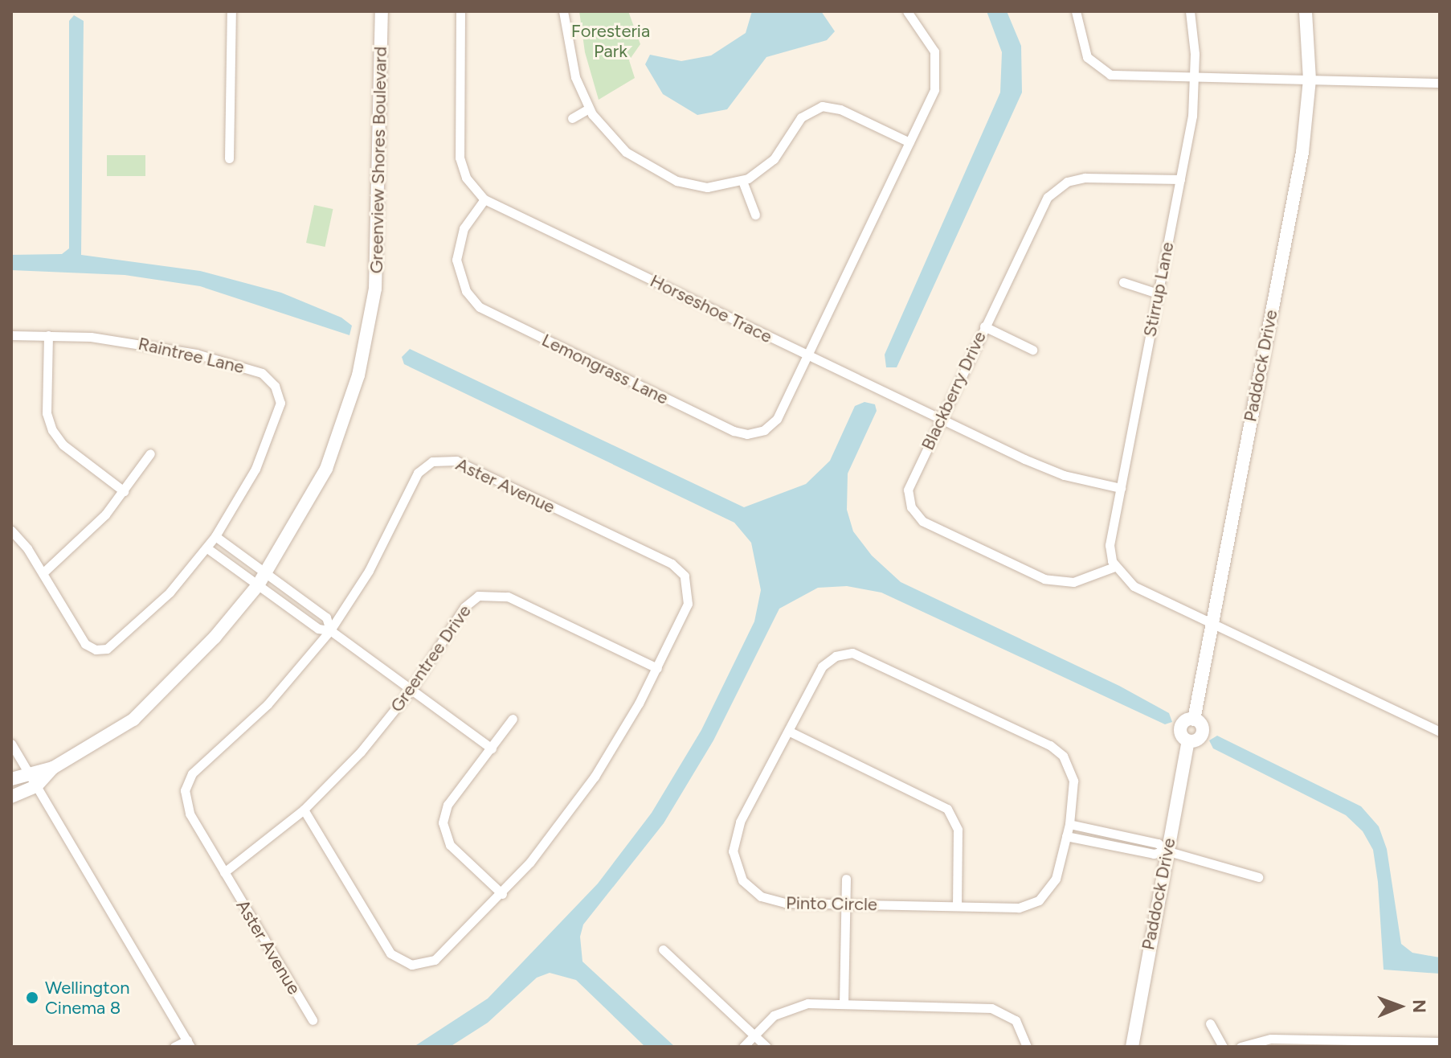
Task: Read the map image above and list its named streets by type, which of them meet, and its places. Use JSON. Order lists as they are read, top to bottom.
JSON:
{
  "streets": {
    "street": [
      "Greenview Shores Boulevard",
      "Stirrup Lane",
      "Horseshoe Trace",
      "Raintree Lane",
      "Paddock Drive",
      "Lemongrass Lane",
      "Blackberry Drive",
      "Aster Avenue",
      "Greentree Drive",
      "Pinto Circle"
    ]
  },
  "crossings": [
    ["Stirrup Lane", "Horseshoe Trace"],
    ["Stirrup Lane", "Blackberry Drive"],
    ["Horseshoe Trace", "Lemongrass Lane"],
    ["Horseshoe Trace", "Blackberry Drive"],
    ["Aster Avenue", "Greentree Drive"]
  ],
  "parks": ["Foresteria Park"],
  "places": ["Wellington Cinema 8"],
  "north": "right"
}
